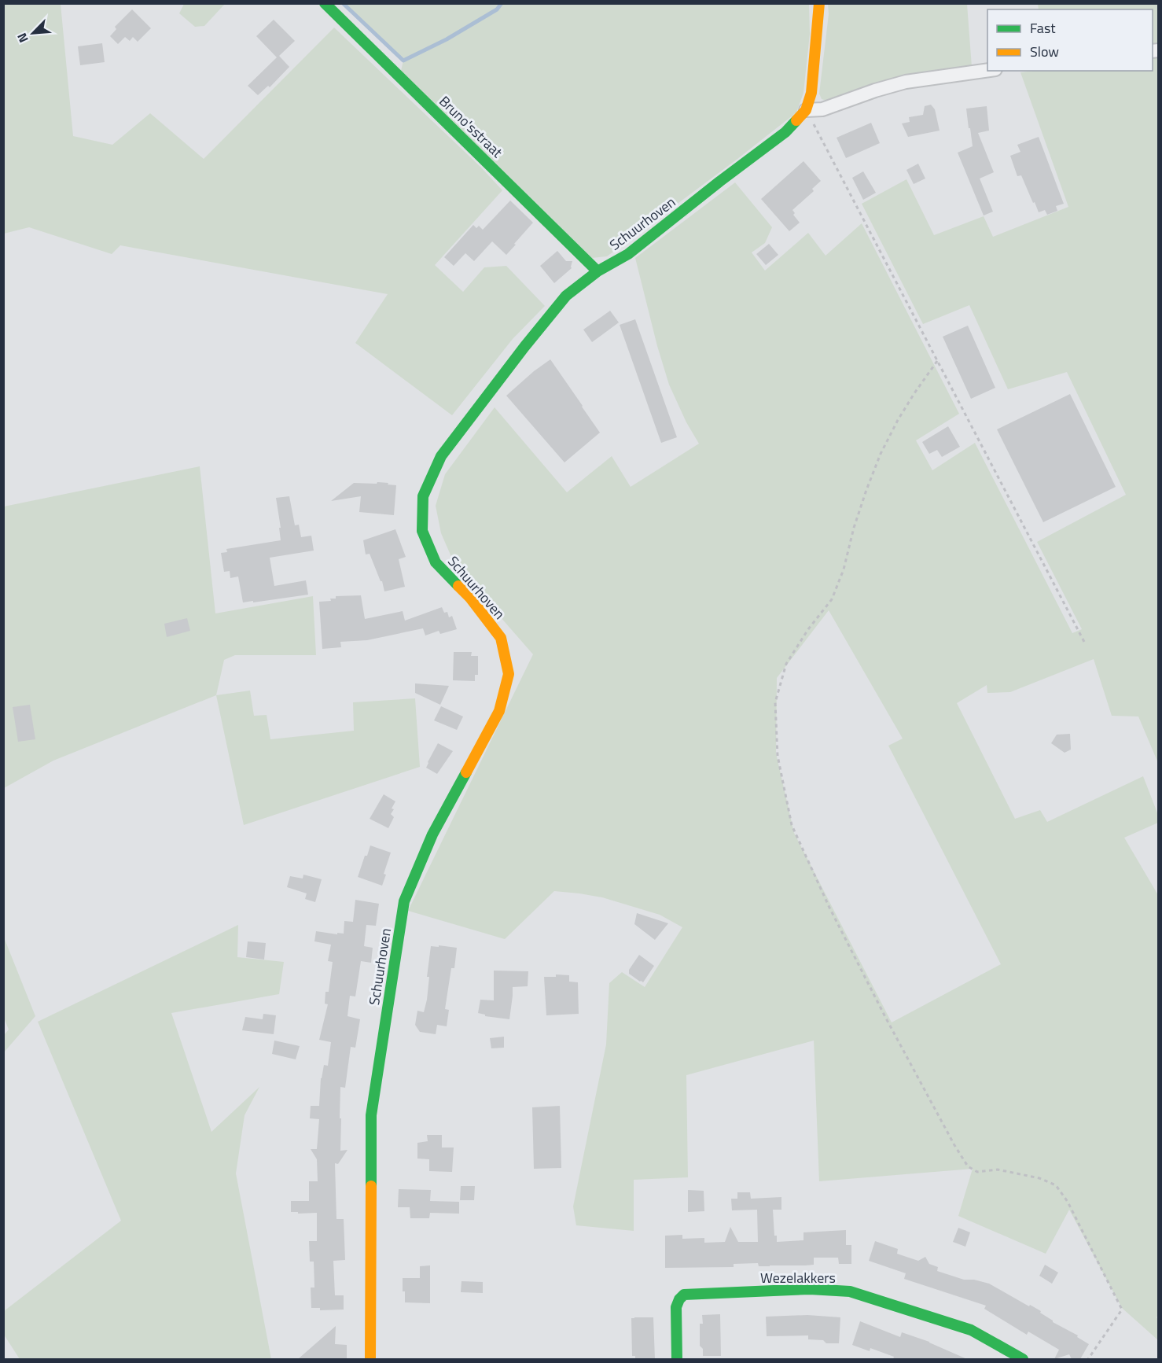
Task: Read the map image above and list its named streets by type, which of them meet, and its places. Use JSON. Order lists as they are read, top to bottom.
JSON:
{
  "streets": {
    "street": ["Bruno'sstraat", "Schuurhoven", "Wezelakkers"]
  },
  "crossings": [
    ["Bruno'sstraat", "Schuurhoven"]
  ],
  "legend": ["Fast", "Slow"],
  "north": "bottom left"
}
